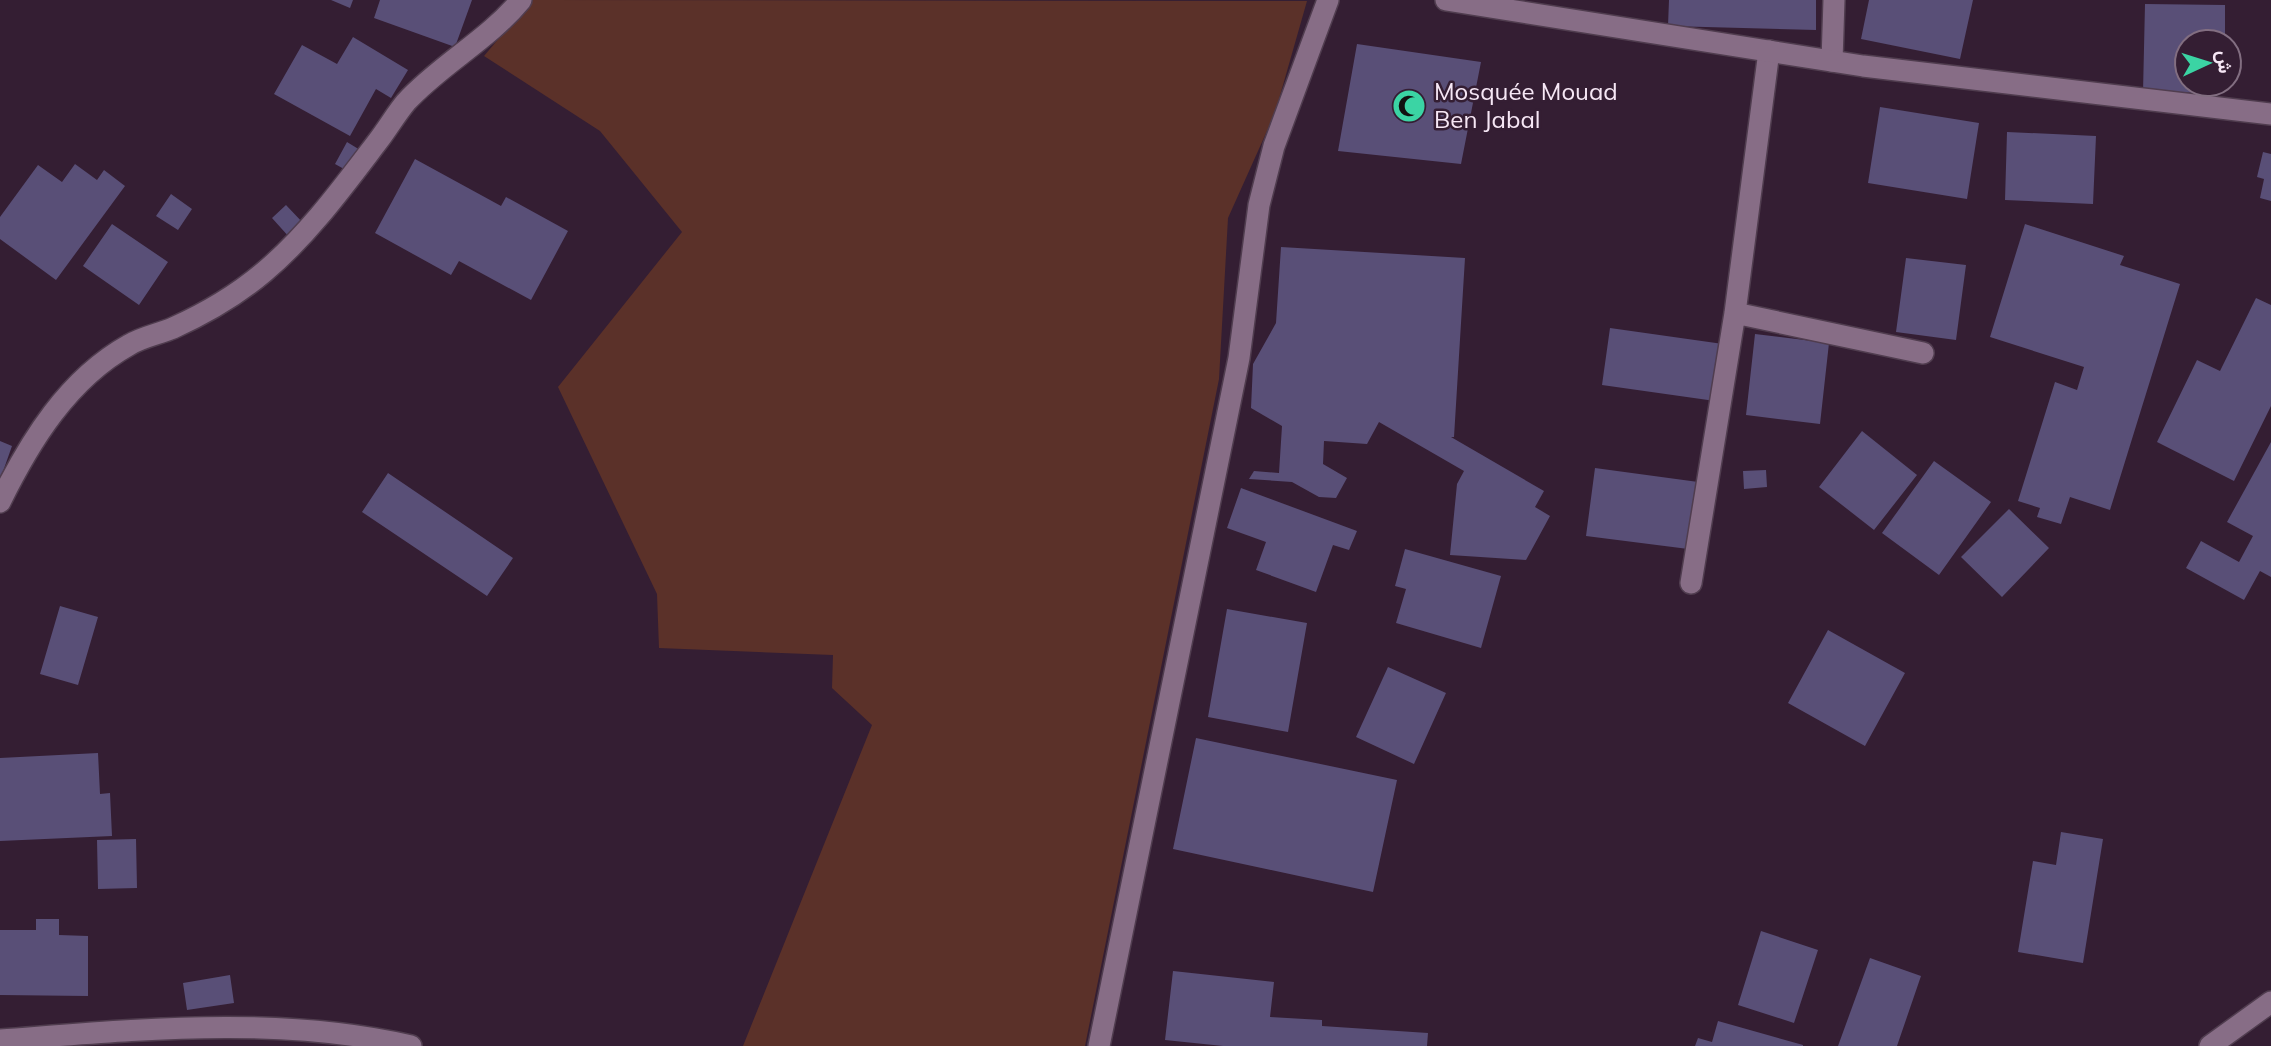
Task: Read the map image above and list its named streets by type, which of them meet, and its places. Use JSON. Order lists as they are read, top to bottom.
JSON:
{
  "places": {
    "mosque": ["Mosquée Mouad Ben Jabal"]
  },
  "north": "right"
}
